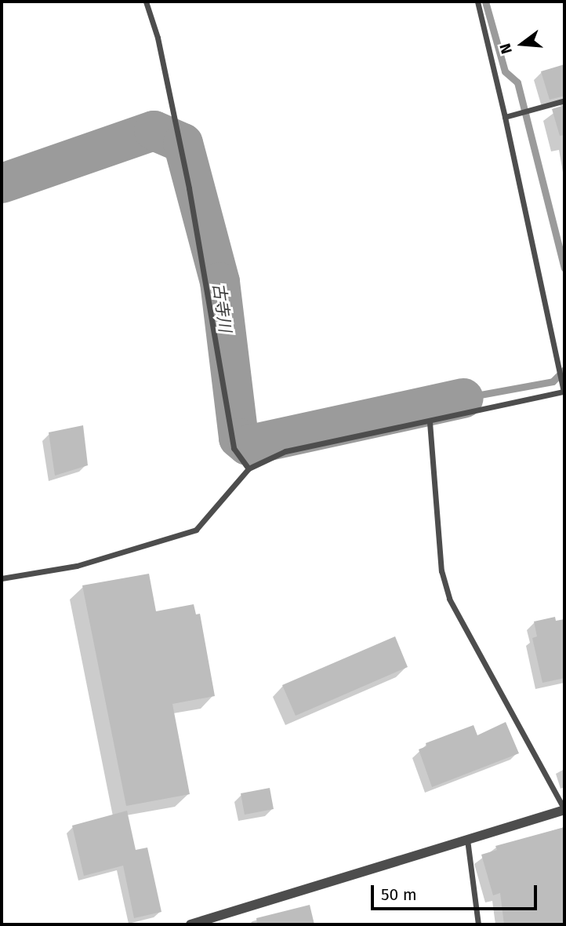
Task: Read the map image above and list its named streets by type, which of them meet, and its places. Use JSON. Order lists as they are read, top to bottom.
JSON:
{
  "water": ["古寺川"],
  "scale_bar": "50 m",
  "north": "left"
}
